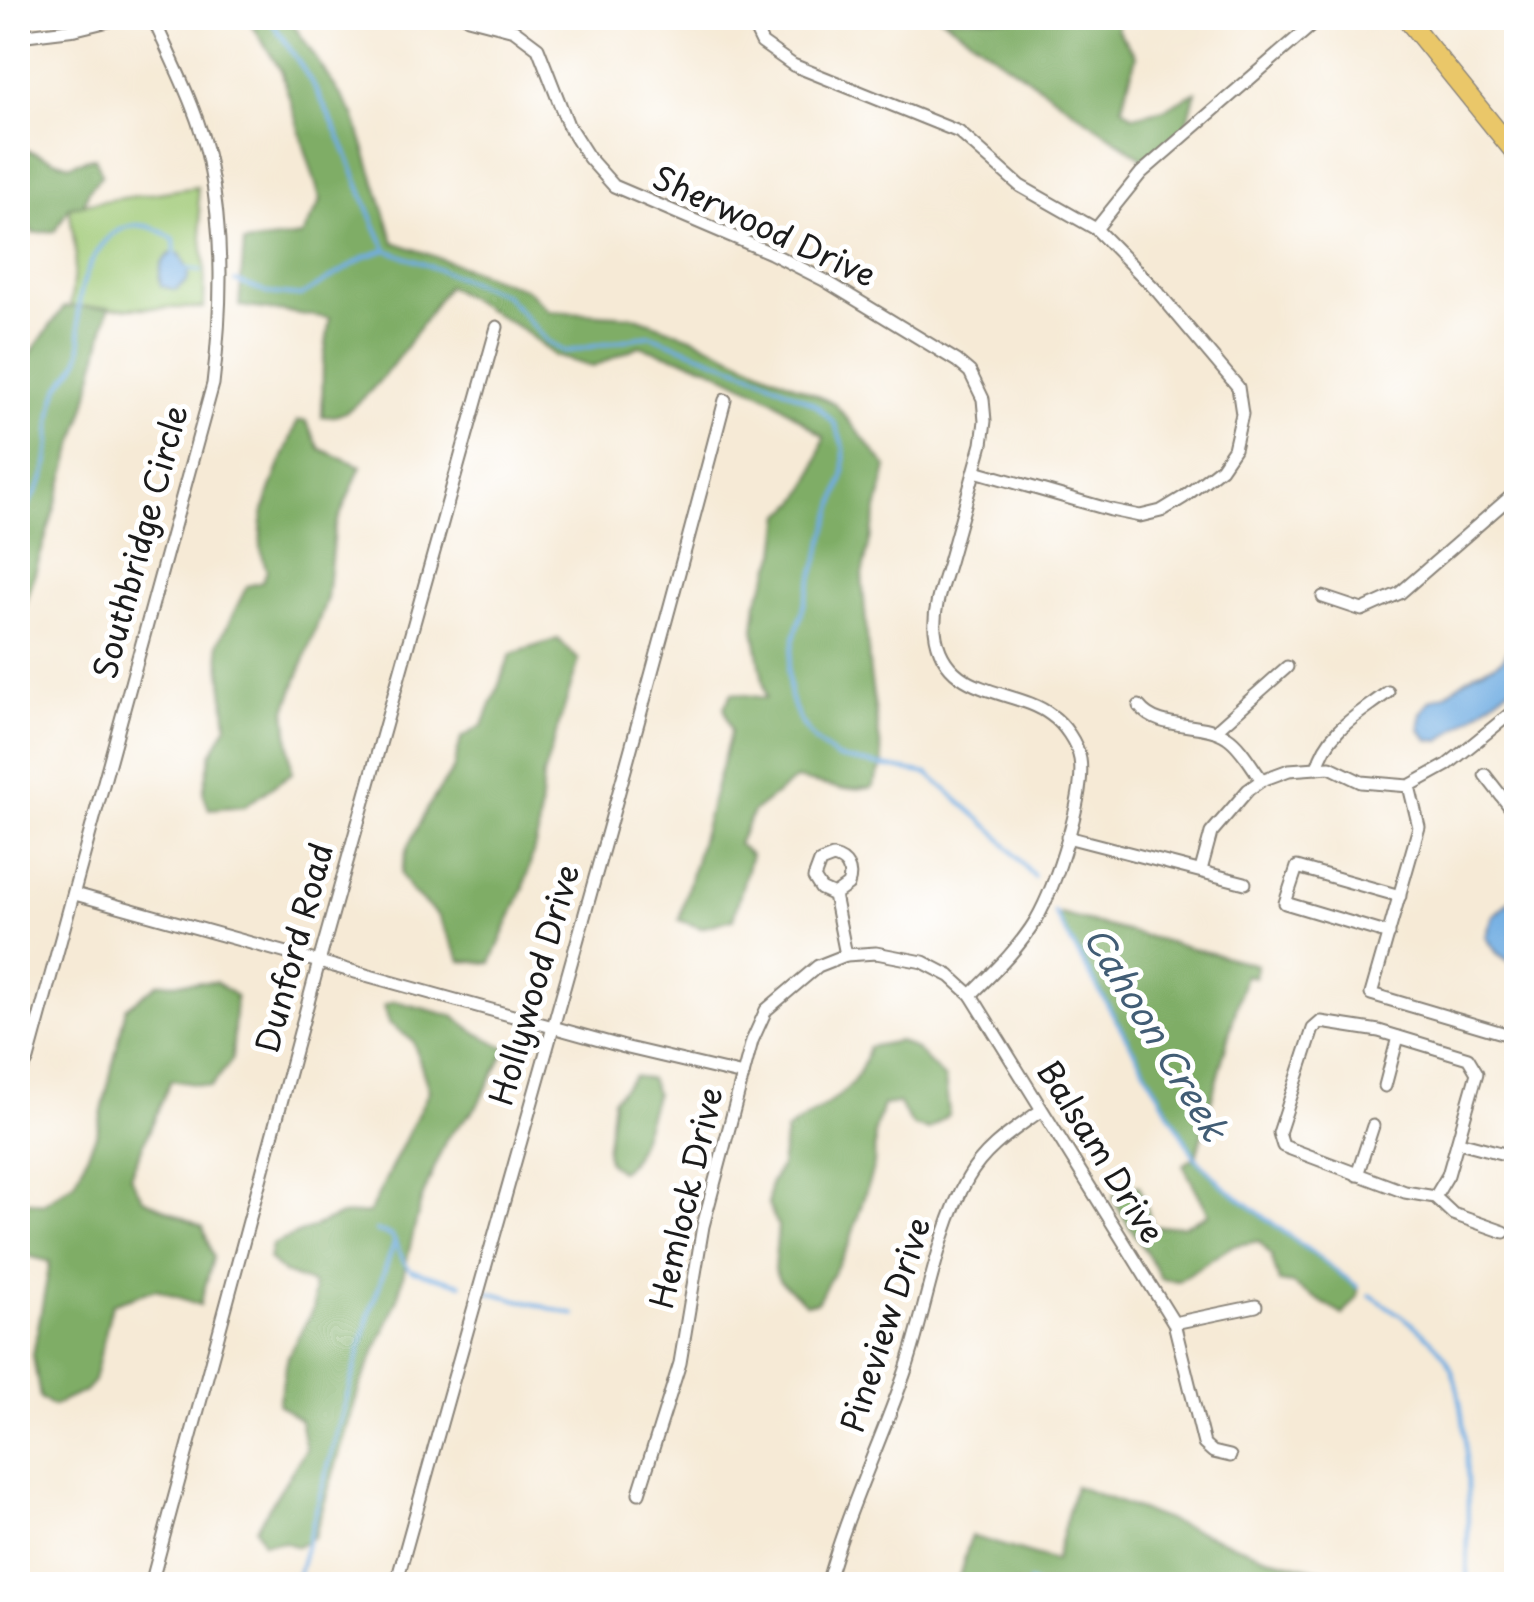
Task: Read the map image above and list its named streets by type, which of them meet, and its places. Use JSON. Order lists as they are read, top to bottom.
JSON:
{
  "streets": {
    "street": [
      "Sherwood Drive",
      "Southbridge Circle",
      "Dunford Road",
      "Hollywood Drive",
      "Balsam Drive",
      "Hemlock Drive",
      "Pineview Drive"
    ]
  },
  "crossings": [
    ["Sherwood Drive", "Balsam Drive"],
    ["Balsam Drive", "Hemlock Drive"],
    ["Balsam Drive", "Pineview Drive"]
  ],
  "water": ["Cahoon Creek"]
}
